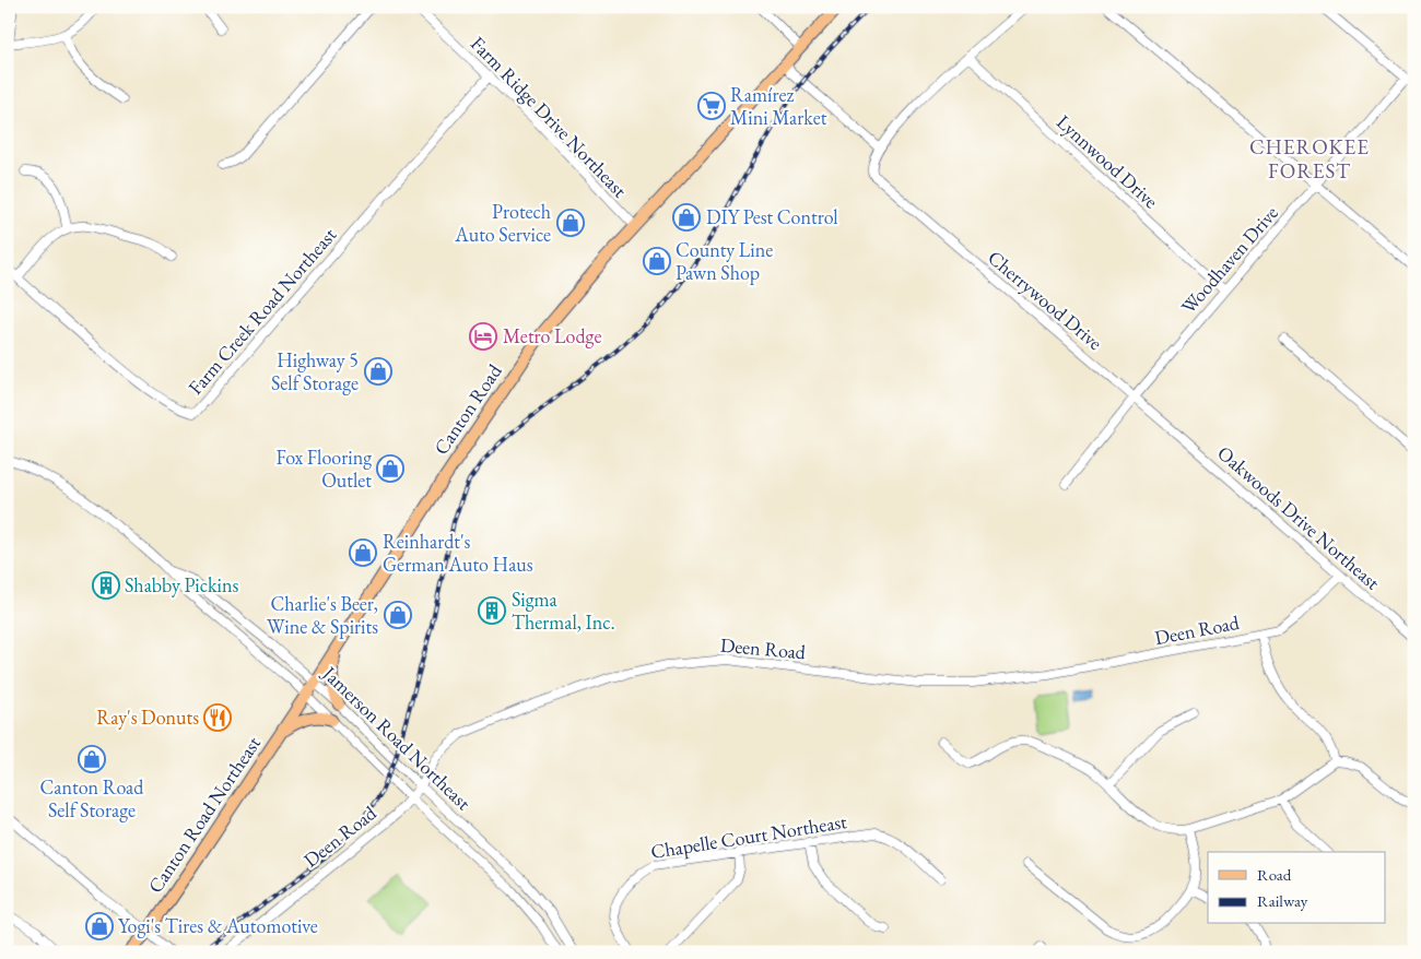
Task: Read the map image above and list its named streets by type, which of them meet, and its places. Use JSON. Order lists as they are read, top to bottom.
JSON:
{
  "streets": {
    "main road": ["Canton Road", "Canton Road Northeast"],
    "street": [
      "Farm Ridge Drive Northeast",
      "Lynnwood Drive",
      "Woodhaven Drive",
      "Cherrywood Drive",
      "Farm Creek Road Northeast",
      "Oakwoods Drive Northeast",
      "Deen Road",
      "Jamerson Road Northeast",
      "Chapelle Court Northeast"
    ]
  },
  "crossings": [
    ["Farm Ridge Drive Northeast", "Farm Creek Road Northeast"],
    ["Farm Ridge Drive Northeast", "Canton Road"],
    ["Lynnwood Drive", "Woodhaven Drive"],
    ["Woodhaven Drive", "Cherrywood Drive"],
    ["Cherrywood Drive", "Oakwoods Drive Northeast"],
    ["Canton Road", "Jamerson Road Northeast"],
    ["Canton Road", "Canton Road Northeast"],
    ["Oakwoods Drive Northeast", "Deen Road"],
    ["Deen Road", "Jamerson Road Northeast"],
    ["Jamerson Road Northeast", "Canton Road Northeast"]
  ],
  "districts": ["CHEROKEE FOREST"],
  "places": {
    "supermarket": ["Ramírez Mini Market"],
    "shop": [
      "DIY Pest Control",
      "Protech Auto Service",
      "County Line Pawn Shop",
      "Highway 5 Self Storage",
      "Fox Flooring Outlet",
      "Reinhardt's German Auto Haus",
      "Charlie's Beer, Wine & Spirits",
      "Canton Road Self Storage",
      "Yogi's Tires & Automotive"
    ],
    "hotel": ["Metro Lodge"],
    "building": ["Shabby Pickins", "Sigma Thermal, Inc."],
    "restaurant": ["Ray's Donuts"]
  },
  "legend": ["Road", "Railway"]
}
